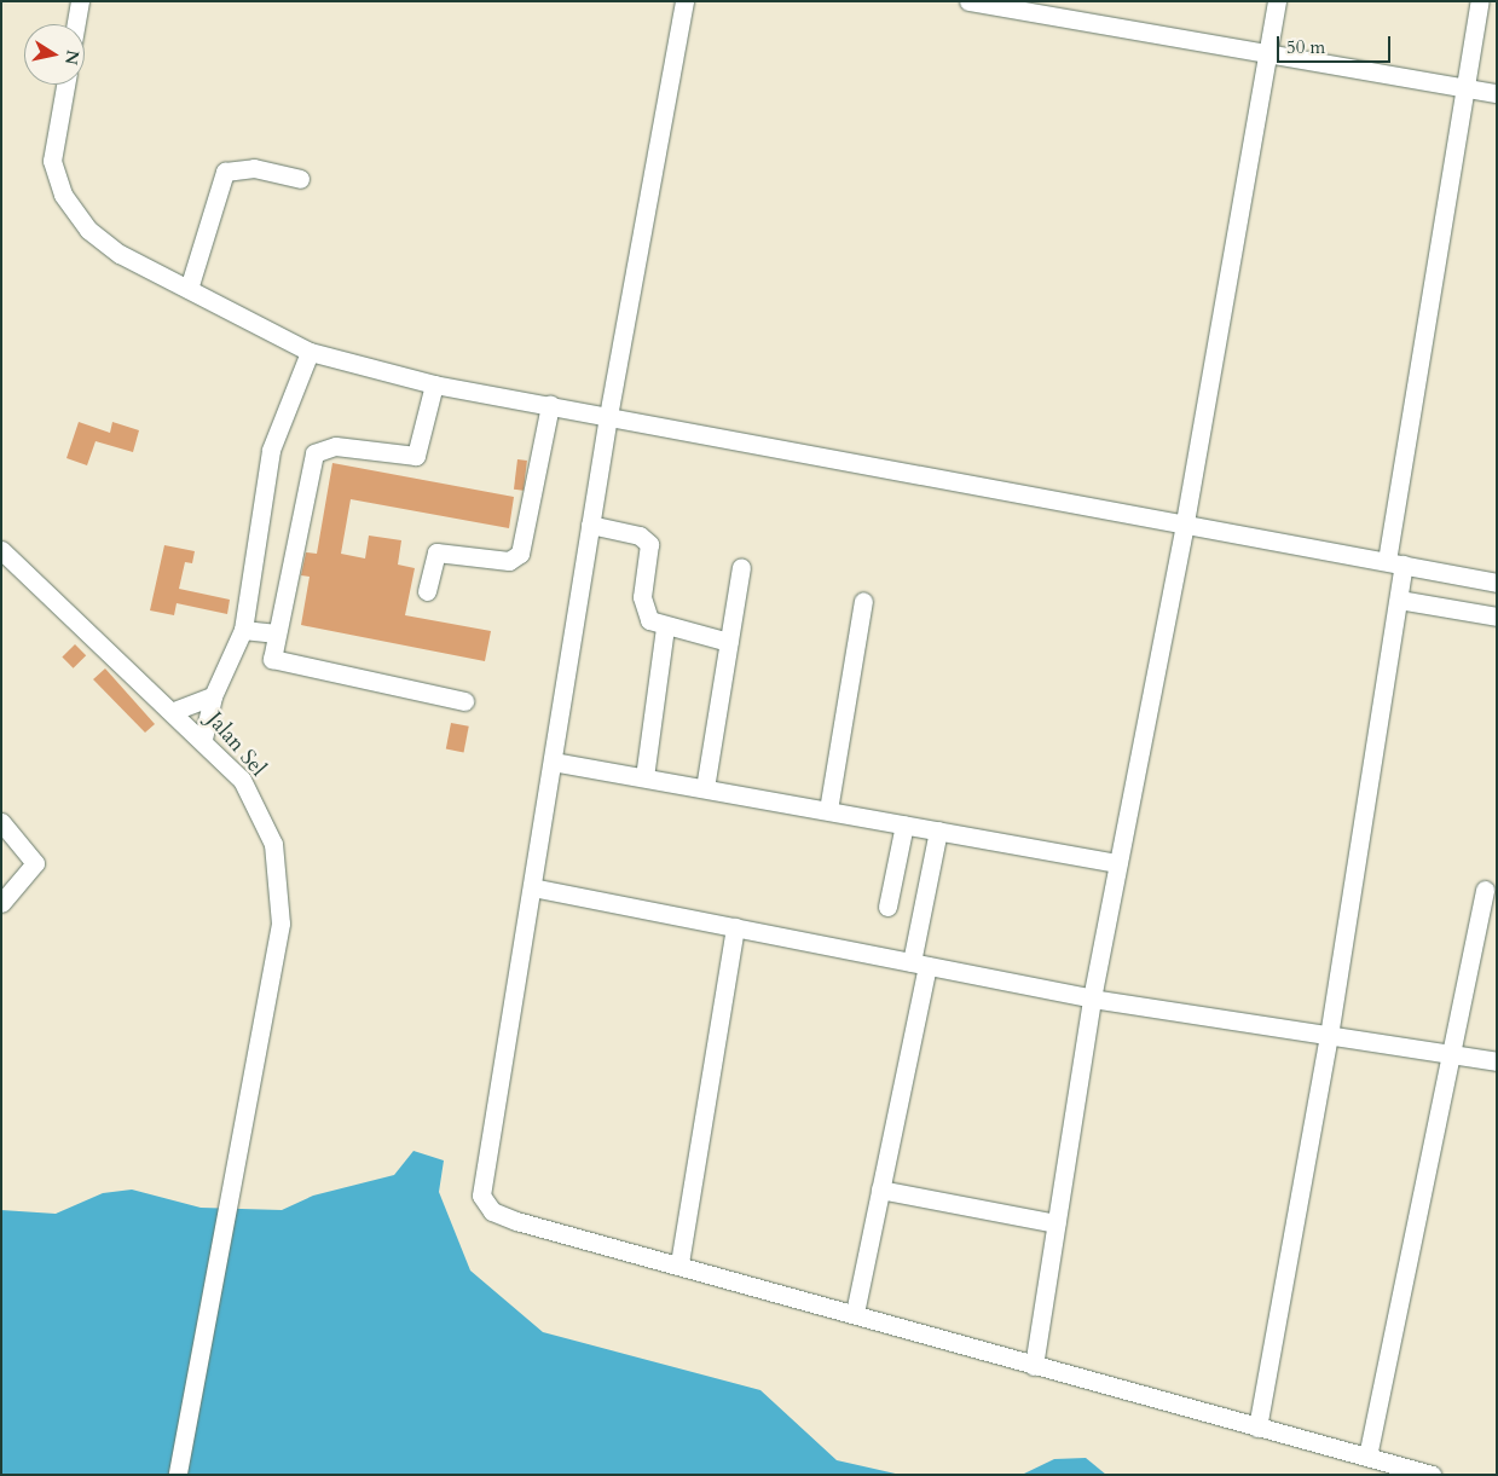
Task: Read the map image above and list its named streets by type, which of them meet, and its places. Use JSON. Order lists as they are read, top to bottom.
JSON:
{
  "streets": {
    "street": ["Jalan Sel"]
  },
  "scale_bar": "50 m",
  "north": "right"
}
